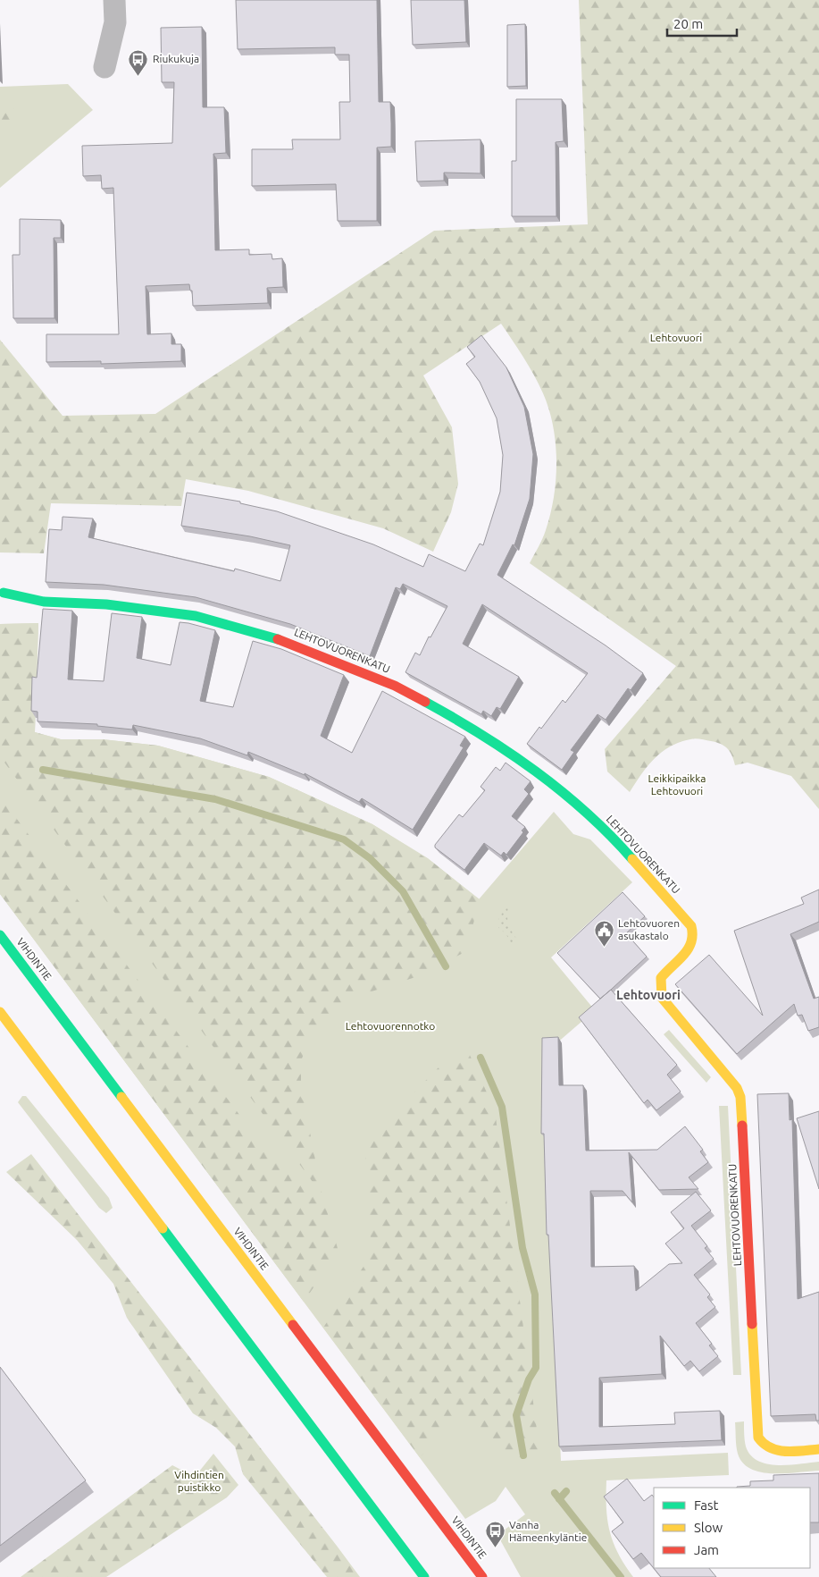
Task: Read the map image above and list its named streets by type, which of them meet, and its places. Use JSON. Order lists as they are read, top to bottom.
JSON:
{
  "streets": {
    "main road": ["LEHTOVUORENKATU", "VIHDINTIE"]
  },
  "districts": ["Lehtovuori"],
  "parks": [
    "Lehtovuori",
    "Leikkipaikka Lehtovuori",
    "Lehtovuorennotko",
    "Vihdintien puistikko"
  ],
  "places": {
    "bus stop": ["Riukukuja", "Vanha Hämeenkyläntie"],
    "public building": ["Lehtovuoren asukastalo"]
  },
  "legend": ["Fast", "Slow", "Jam"],
  "scale_bar": "20 m"
}
